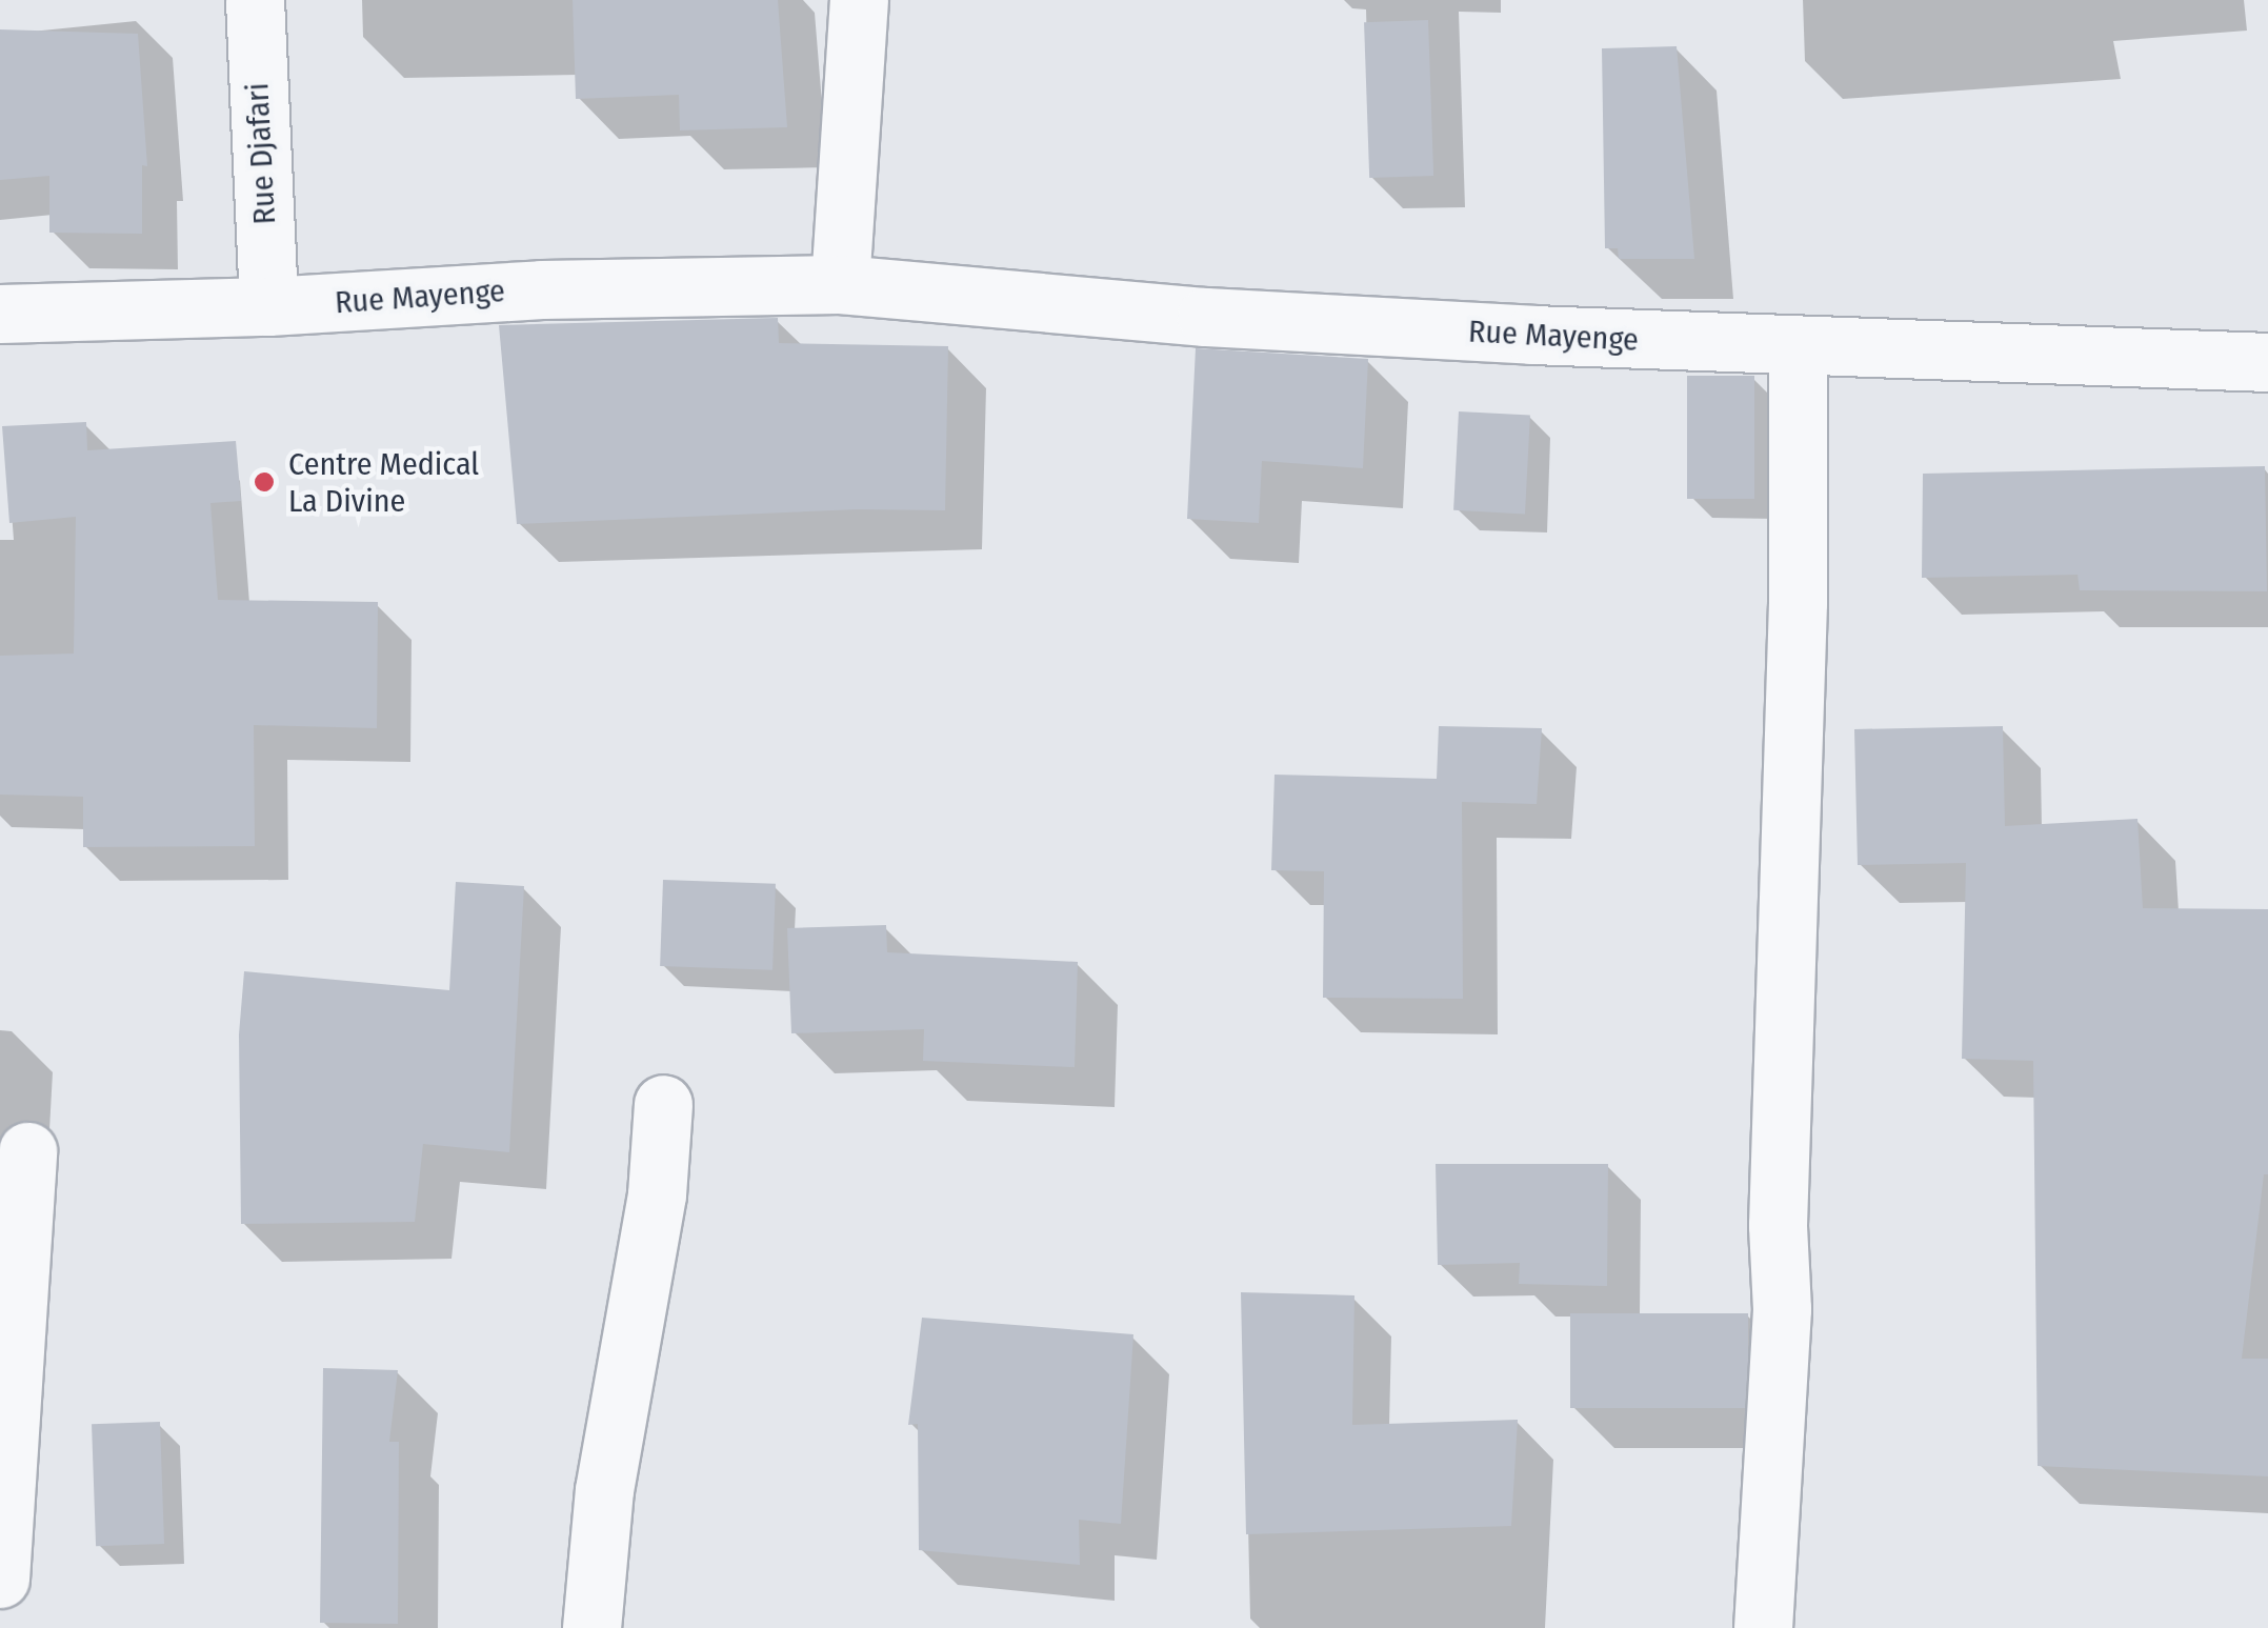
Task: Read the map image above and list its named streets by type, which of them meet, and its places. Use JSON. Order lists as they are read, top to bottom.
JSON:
{
  "streets": {
    "street": ["Rue Djafari", "Rue Mayenge"]
  },
  "crossings": [
    ["Rue Djafari", "Rue Mayenge"]
  ],
  "places": ["Centre Medical La Divine"]
}
